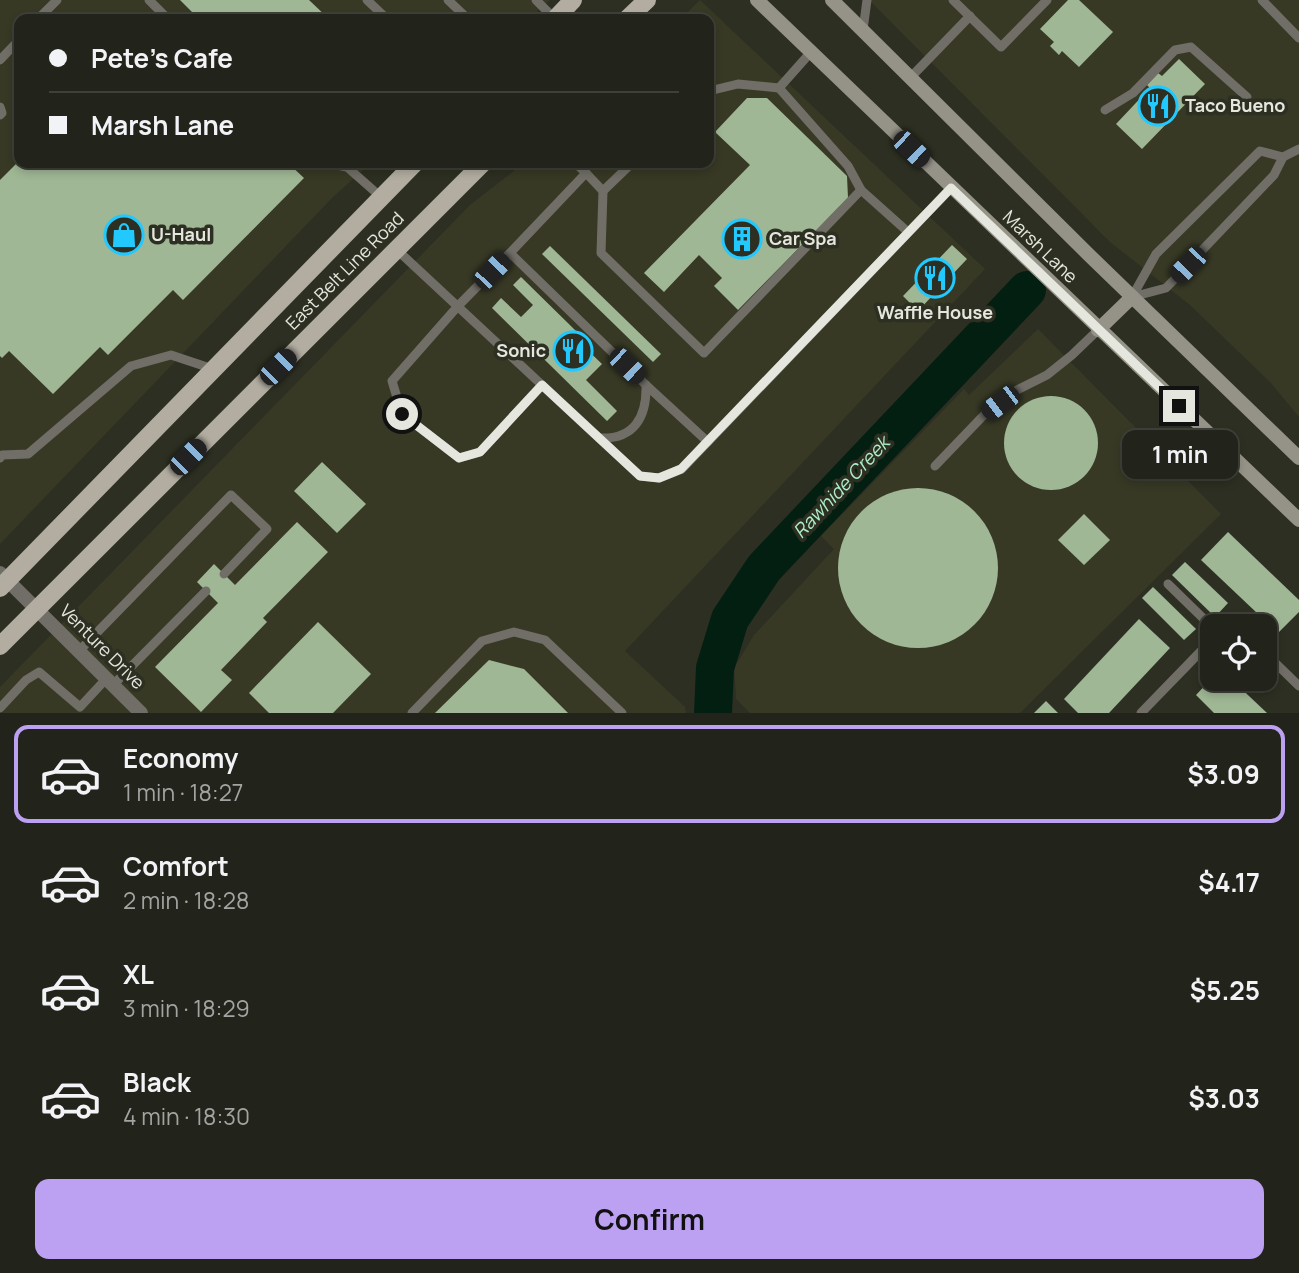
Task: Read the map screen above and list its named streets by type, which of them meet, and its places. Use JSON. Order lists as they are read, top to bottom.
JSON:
{
  "streets": {
    "main road": ["Marsh Lane", "East Belt Line Road"],
    "street": ["Venture Drive"]
  },
  "crossings": [
    ["East Belt Line Road", "Venture Drive"]
  ],
  "water": ["Rawhide Creek"],
  "places": {
    "restaurant": ["Taco Bueno", "Waffle House", "Sonic"],
    "shop": ["U-Haul"],
    "building": ["Car Spa"]
  },
  "page": {
    "banner": ["Pete's Cafe", "Marsh Lane"],
    "bubble": "1 min",
    "list": [
      {
        "name": "Economy",
        "note": "1 min · 18:27",
        "value": "$3.09"
      },
      {
        "name": "Comfort",
        "note": "2 min · 18:28",
        "value": "$4.17"
      },
      {
        "name": "XL",
        "note": "3 min · 18:29",
        "value": "$5.25"
      },
      {
        "name": "Black",
        "note": "4 min · 18:30",
        "value": "$3.03"
      }
    ],
    "buttons": "Confirm"
  }
}
